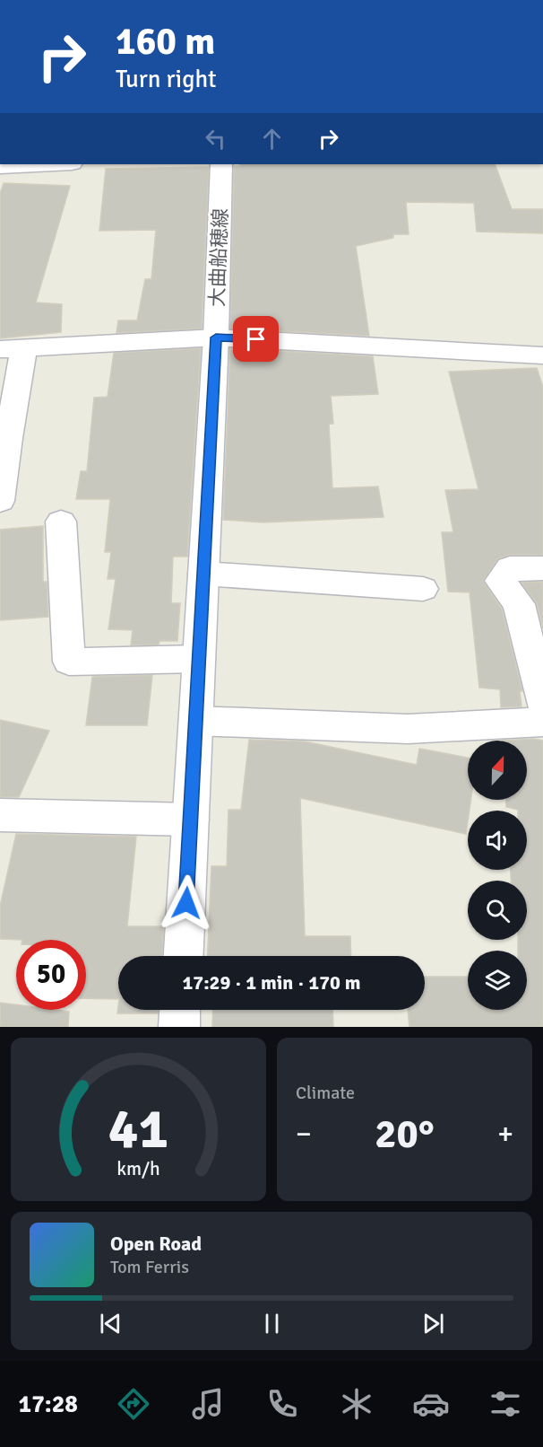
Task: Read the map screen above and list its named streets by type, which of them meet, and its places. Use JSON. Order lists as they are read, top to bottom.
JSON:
{
  "streets": {
    "street": ["大曲船穂線"]
  },
  "north": "top",
  "page": {
    "turn": ["160 m", "Turn right"],
    "limit": "50",
    "trip": "17:29 · 1 min · 170 m",
    "tile": "Climate",
    "heat": ["−", "20°", "+"],
    "song": ["Open Road", "Tom Ferris"],
    "tabs": "17:28",
    "gauge": ["41", "km/h"]
  }
}
